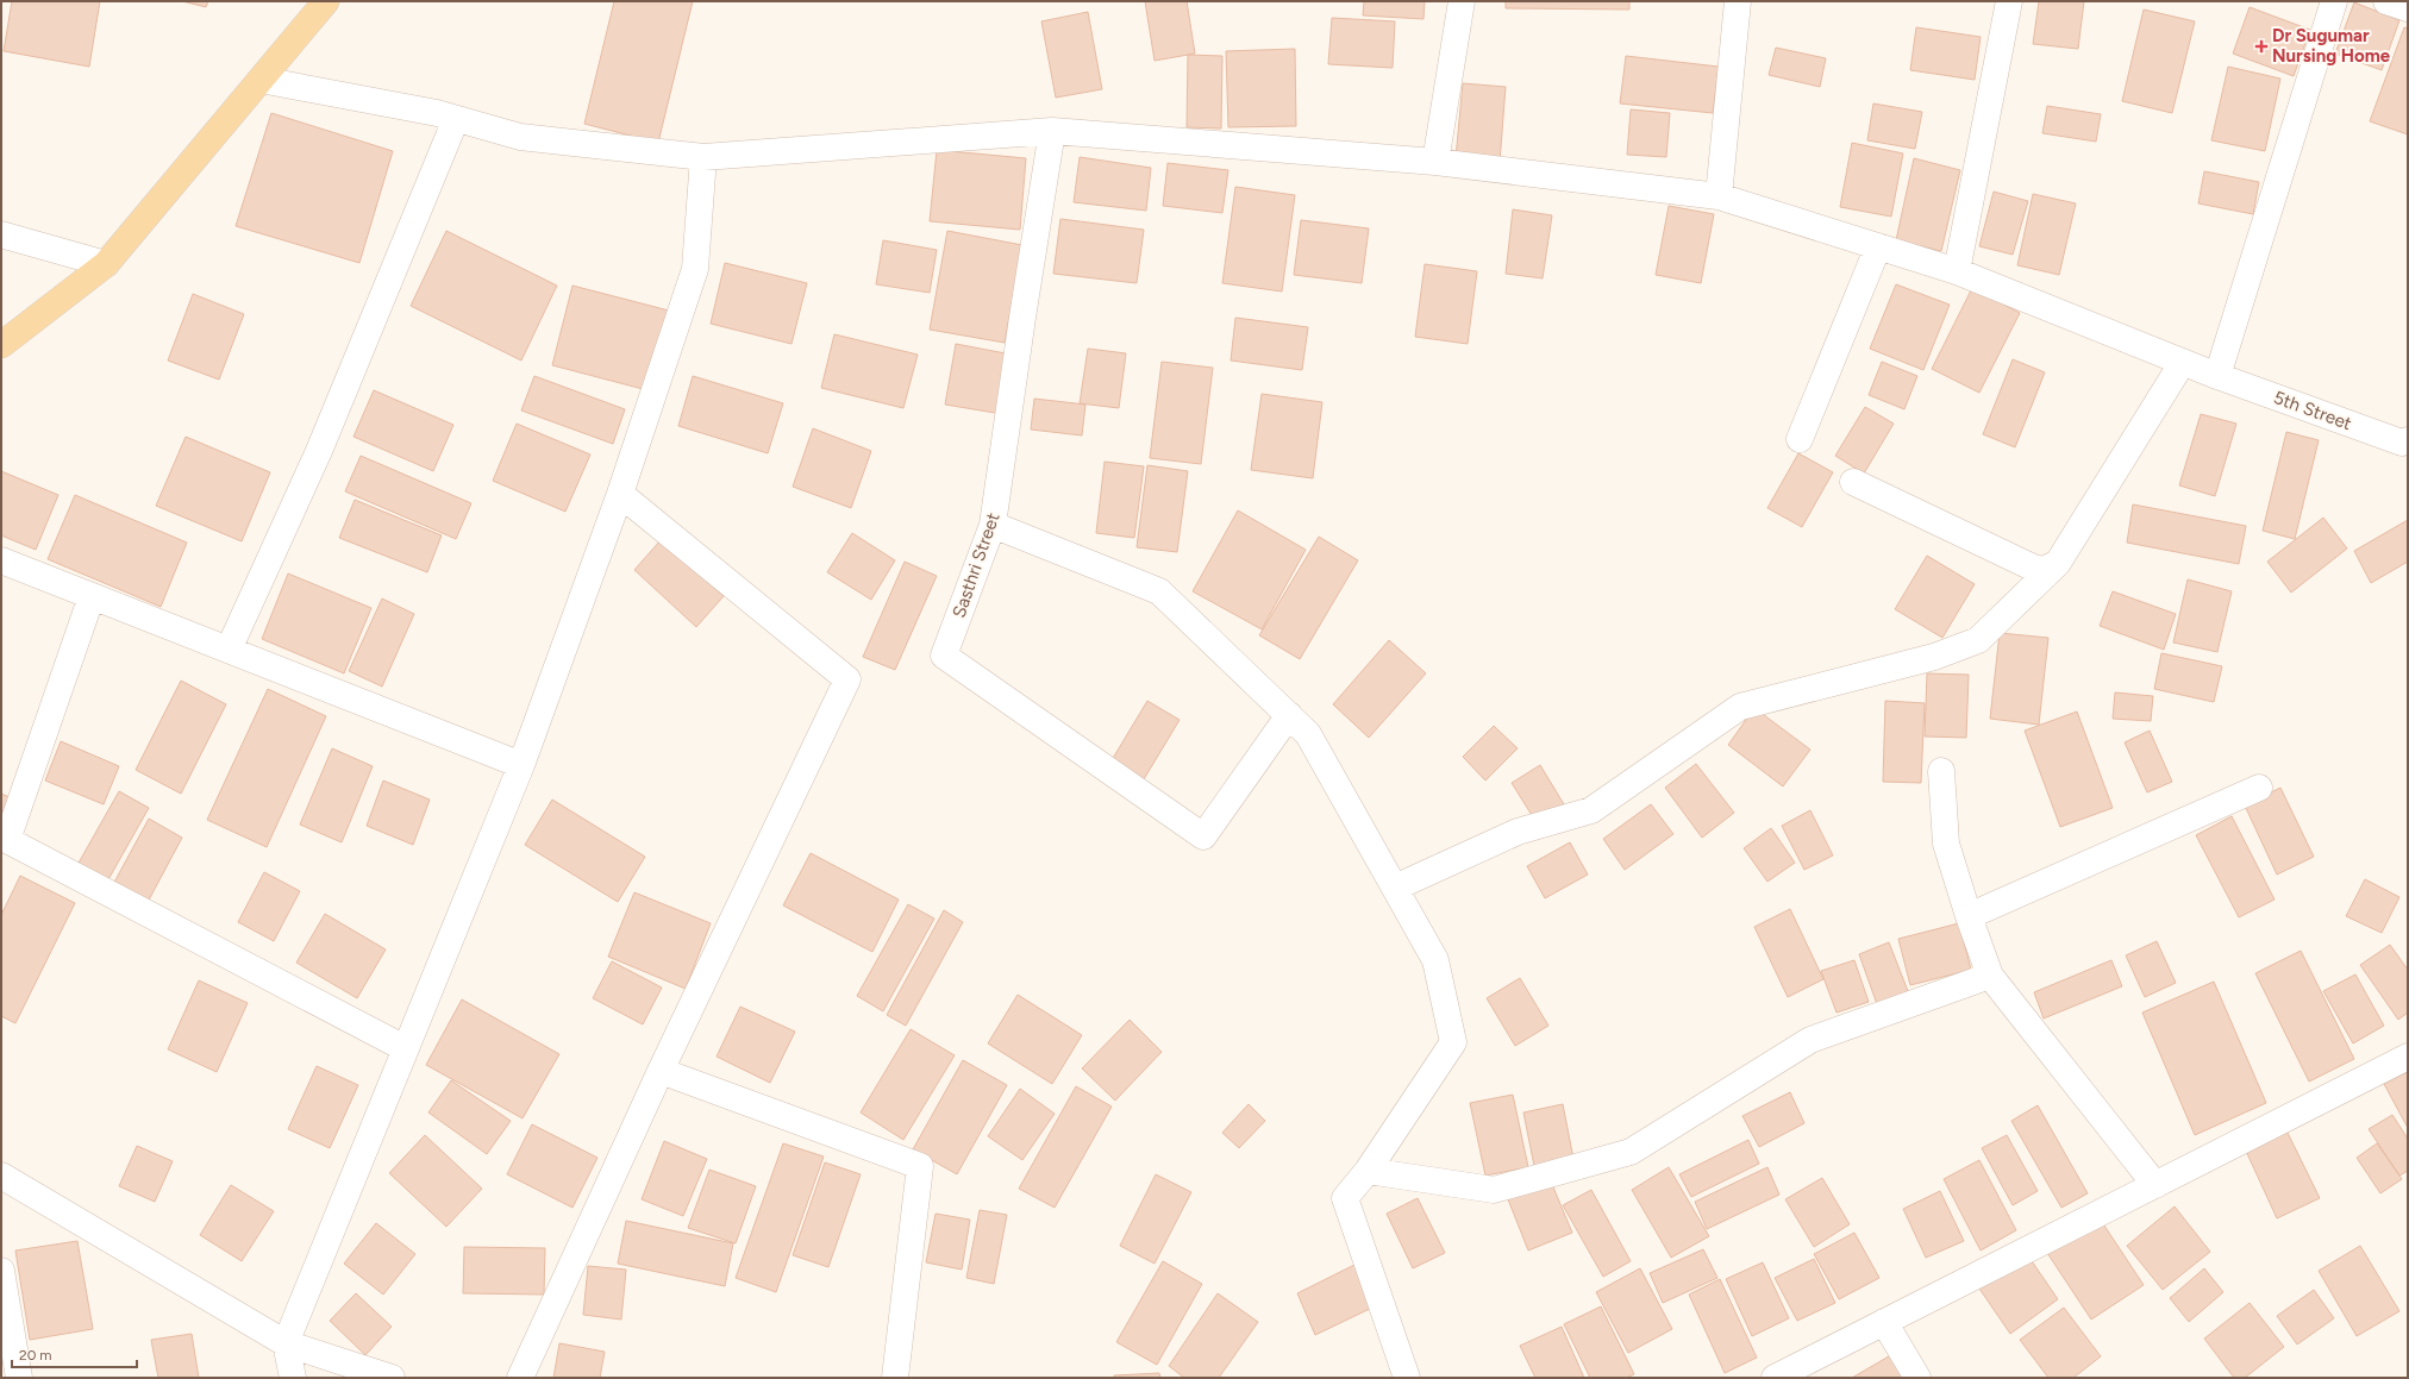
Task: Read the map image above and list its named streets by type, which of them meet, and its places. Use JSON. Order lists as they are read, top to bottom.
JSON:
{
  "streets": {
    "street": ["5th Street", "Sasthri Street"]
  },
  "crossings": [
    ["5th Street", "Sasthri Street"]
  ],
  "places": {
    "health": ["Dr Sugumar Nursing Home"]
  },
  "scale_bar": "20 m"
}
